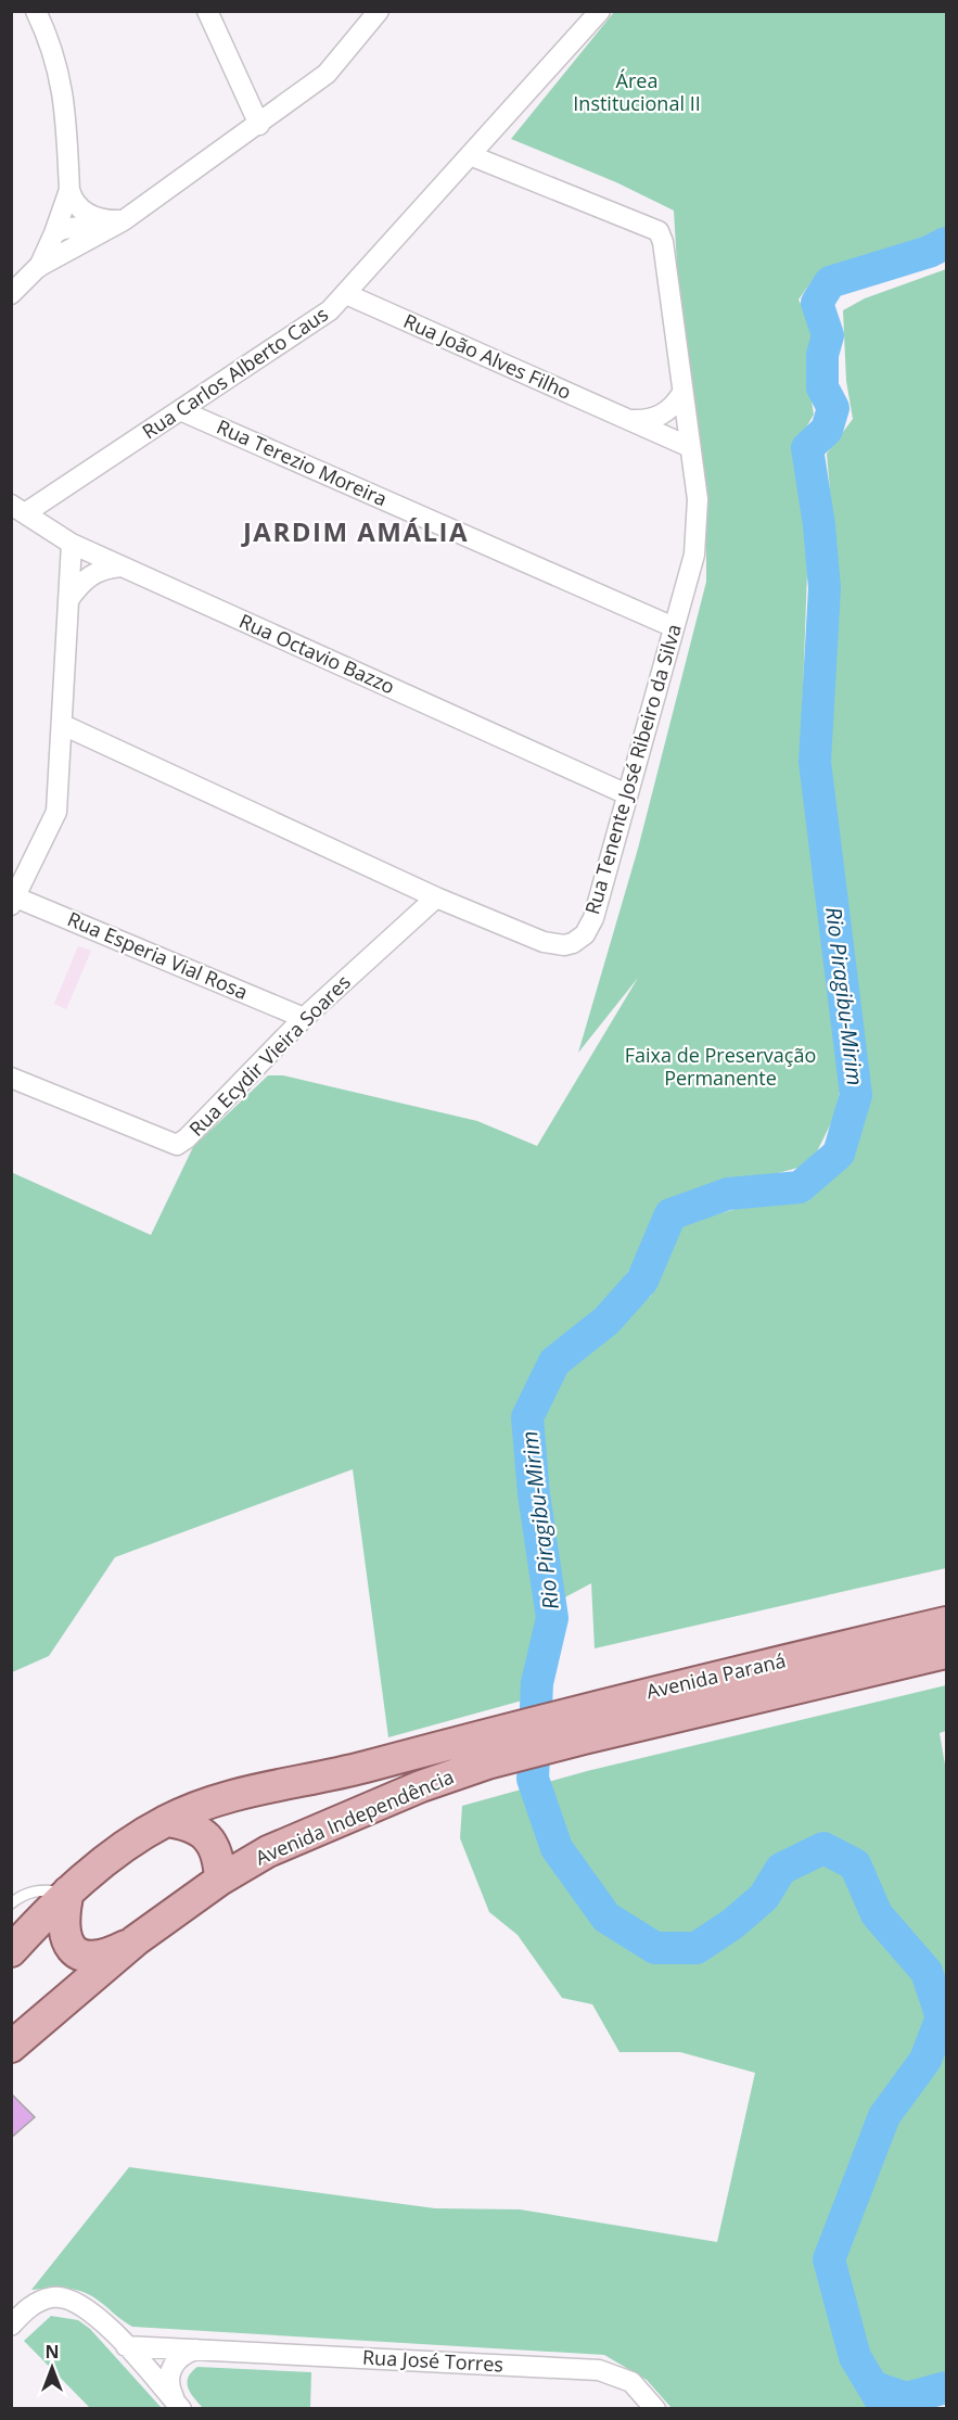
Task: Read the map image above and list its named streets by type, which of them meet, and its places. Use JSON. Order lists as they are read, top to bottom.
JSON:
{
  "streets": {
    "main road": ["Avenida Paraná", "Avenida Independência"],
    "street": [
      "Rua João Alves Filho",
      "Rua Carlos Alberto Caus",
      "Rua Terezio Moreira",
      "Rua Octavio Bazzo",
      "Rua Tenente José Ribeiro da Silva",
      "Rua Esperia Vial Rosa",
      "Rua Ecydir Vieira Soares",
      "Rua José Torres"
    ]
  },
  "crossings": [
    ["Rua João Alves Filho", "Rua Carlos Alberto Caus"],
    ["Rua João Alves Filho", "Rua Tenente José Ribeiro da Silva"],
    ["Rua Carlos Alberto Caus", "Rua Terezio Moreira"],
    ["Rua Carlos Alberto Caus", "Rua Octavio Bazzo"],
    ["Rua Carlos Alberto Caus", "Rua Tenente José Ribeiro da Silva"],
    ["Rua Terezio Moreira", "Rua Tenente José Ribeiro da Silva"],
    ["Rua Octavio Bazzo", "Rua Tenente José Ribeiro da Silva"],
    ["Rua Tenente José Ribeiro da Silva", "Rua Ecydir Vieira Soares"],
    ["Rua Esperia Vial Rosa", "Rua Ecydir Vieira Soares"],
    ["Avenida Paraná", "Avenida Independência"]
  ],
  "districts": ["JARDIM AMÁLIA"],
  "water": ["Rio Piragibu-Mirim"],
  "parks": ["Área Institucional II", "Faixa de Preservação Permanente"],
  "north": "top"
}
